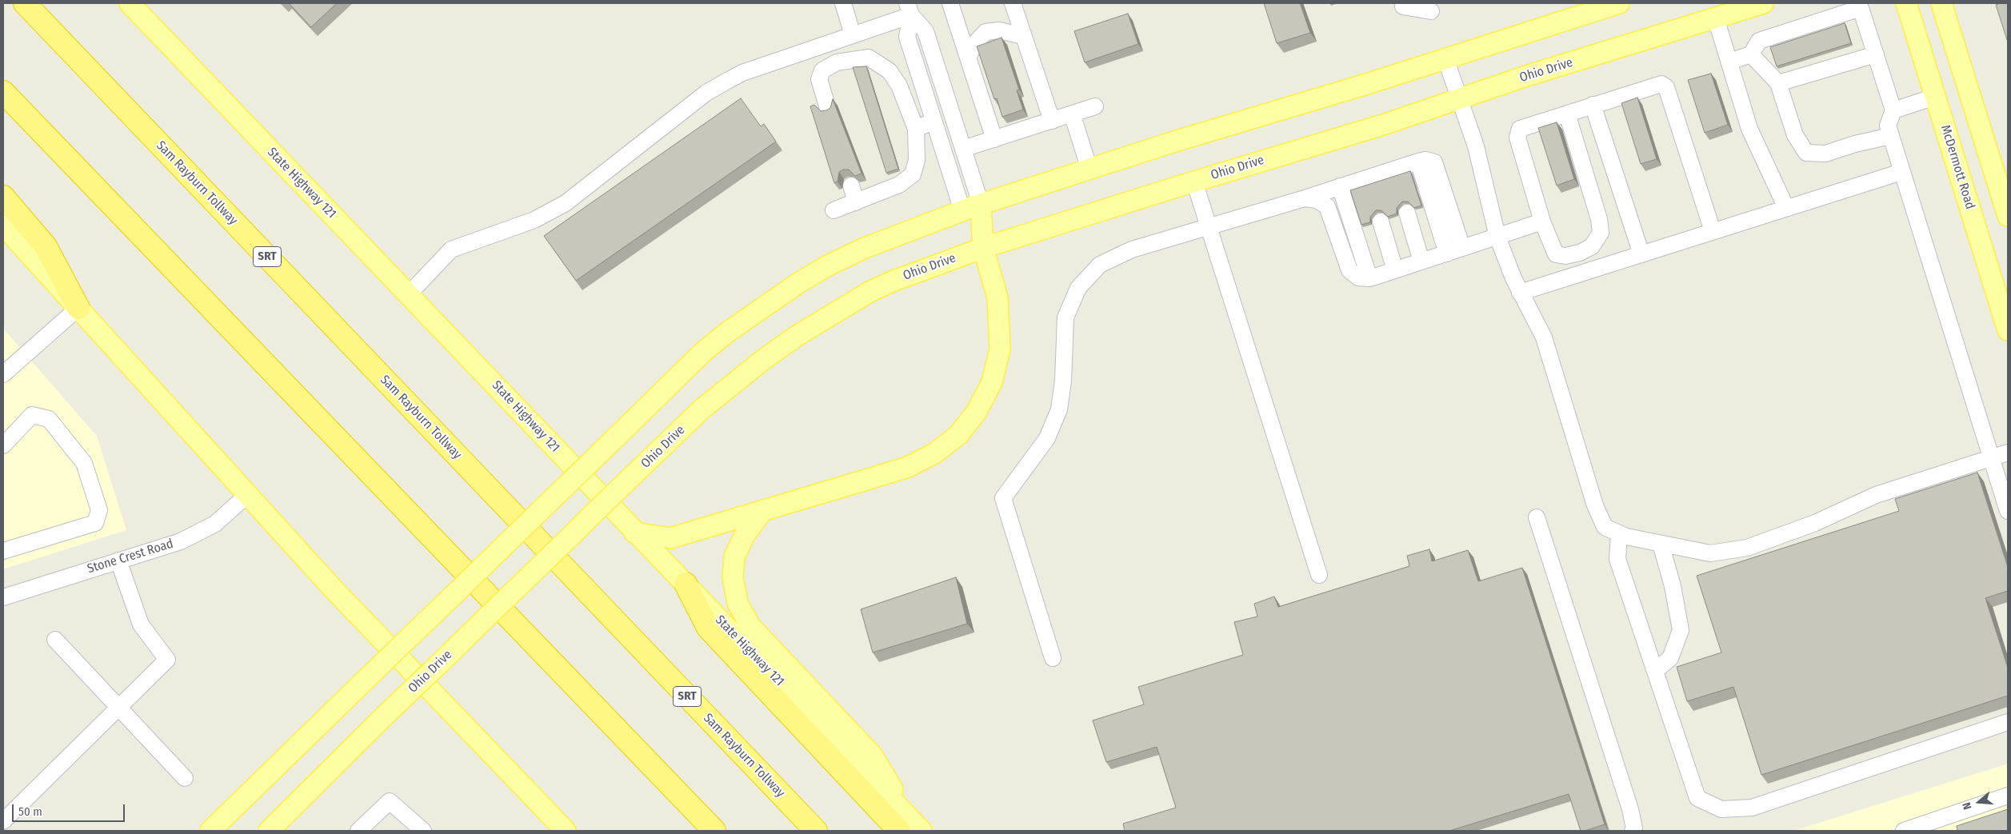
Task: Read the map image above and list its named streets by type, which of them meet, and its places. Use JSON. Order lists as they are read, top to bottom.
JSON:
{
  "streets": {
    "highway": ["Sam Rayburn Tollway", "SRT"],
    "main road": ["Ohio Drive", "McDermott Road", "State Highway 121"],
    "street": ["Stone Crest Road"]
  },
  "scale_bar": "50 m",
  "north": "left"
}
